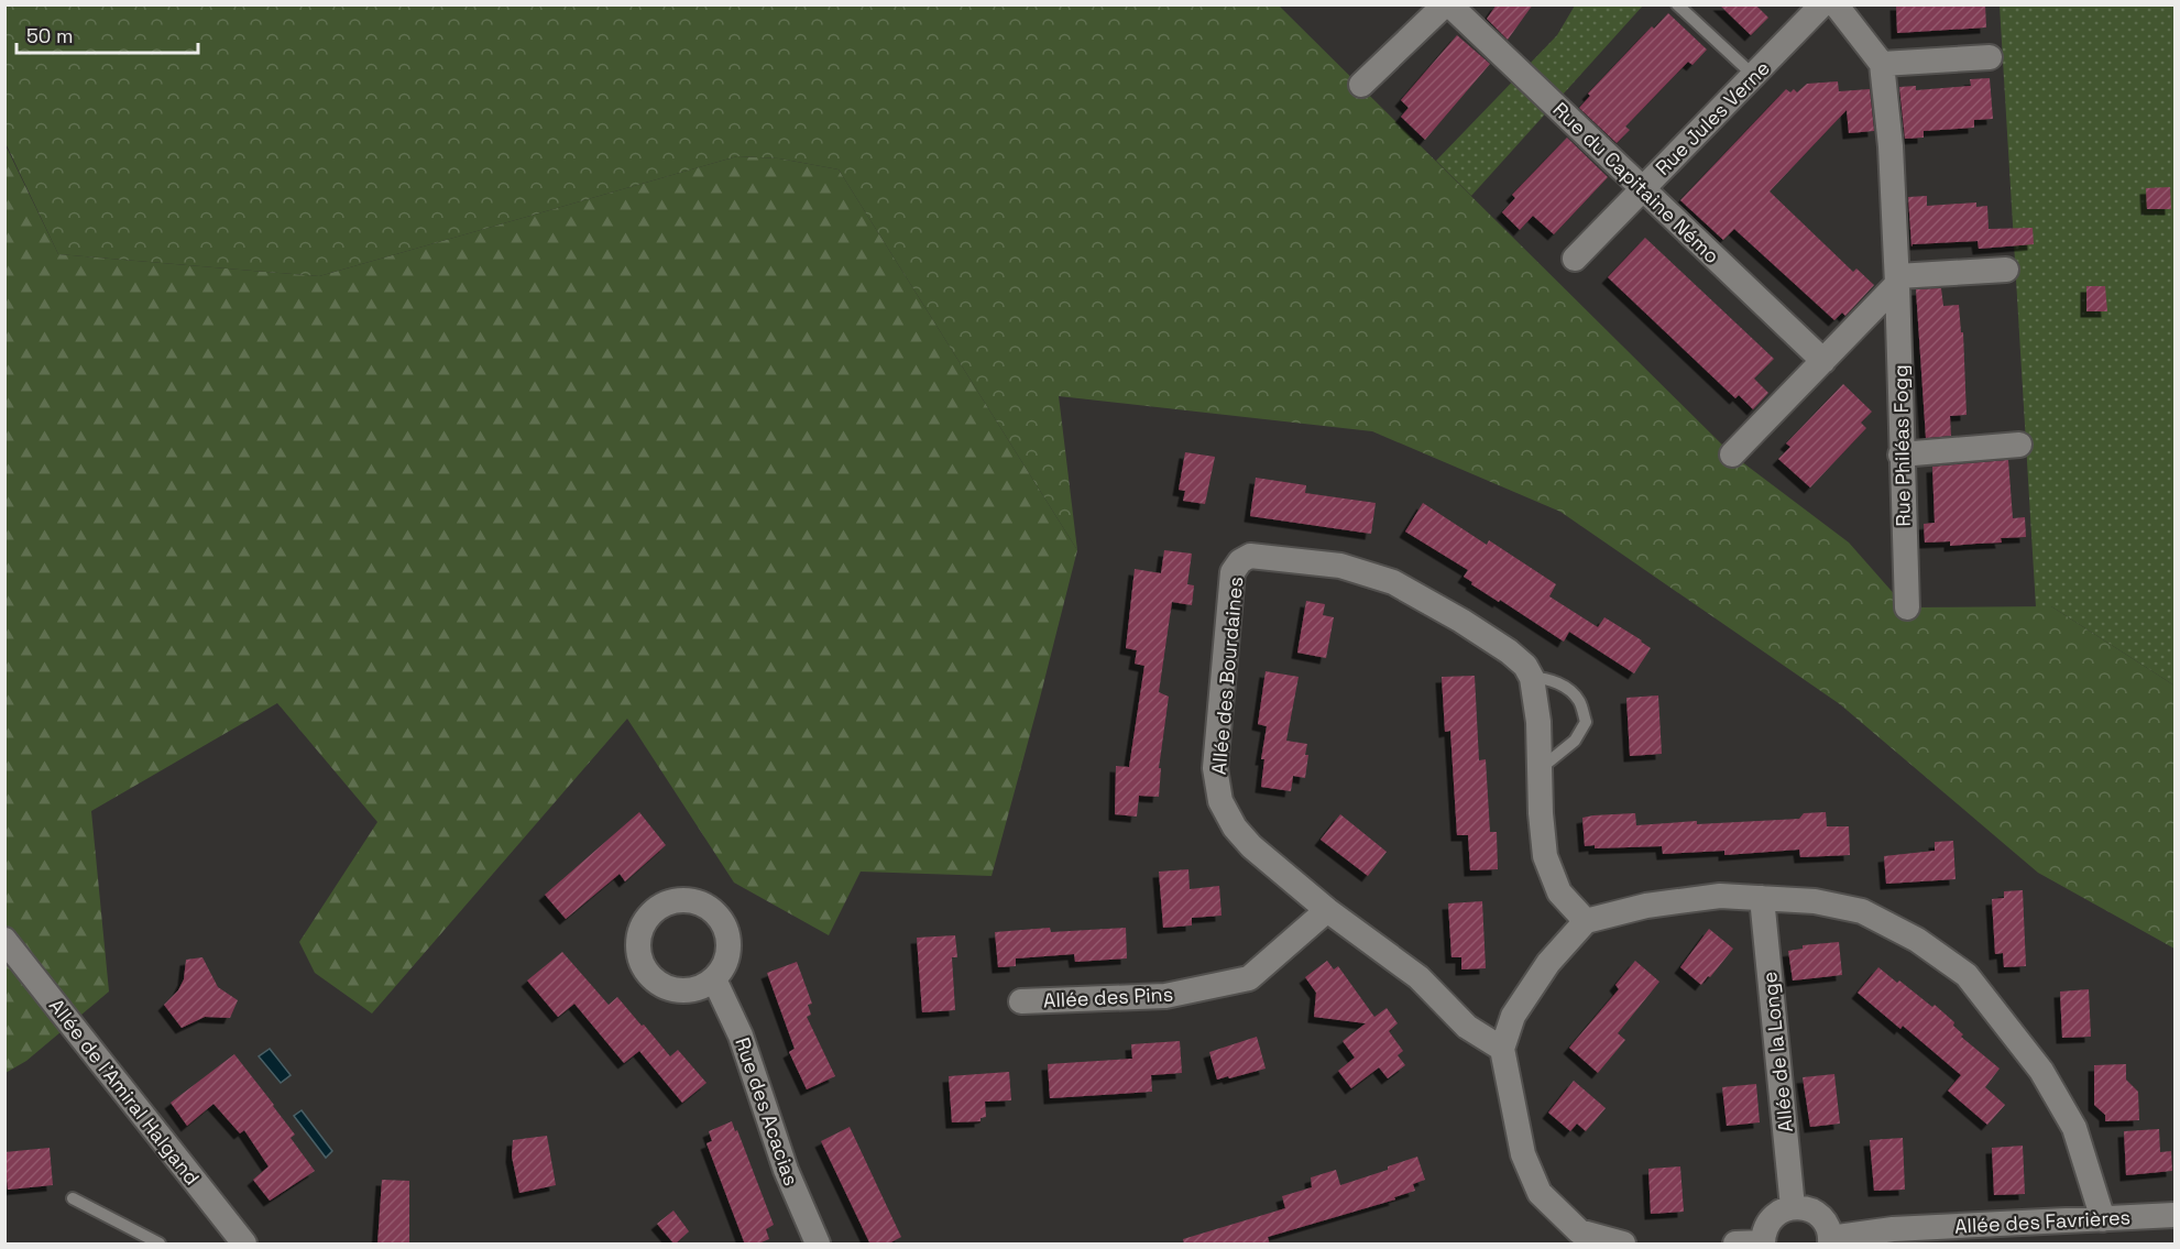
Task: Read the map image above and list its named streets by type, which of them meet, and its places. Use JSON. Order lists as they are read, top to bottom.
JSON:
{
  "streets": {
    "street": [
      "Rue Jules Verne",
      "Rue du Capitaine Némo",
      "Rue Philéas Fogg",
      "Allée des Bourdaines",
      "Allée des Pins",
      "Allée de la Longe",
      "Allée de l'Amiral Halgand",
      "Rue des Acacias",
      "Allée des Favrières"
    ]
  },
  "crossings": [
    ["Rue Jules Verne", "Rue du Capitaine Némo"],
    ["Allée des Bourdaines", "Allée des Pins"]
  ],
  "scale_bar": "50 m"
}
